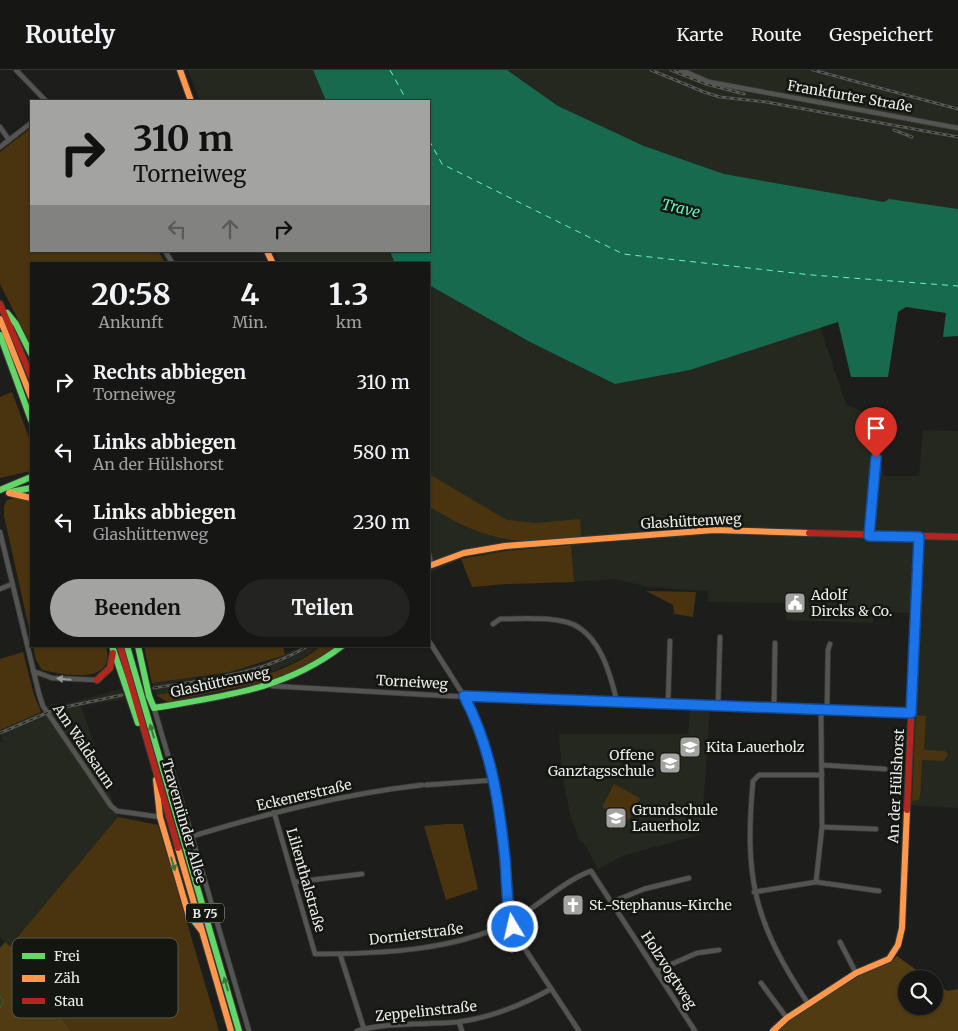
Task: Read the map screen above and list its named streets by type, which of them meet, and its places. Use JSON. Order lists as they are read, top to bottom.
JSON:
{
  "streets": {
    "main road": [
      "Glashüttenweg",
      "An der Hülshorst",
      "Travemünder Allee",
      "B 75"
    ],
    "street": [
      "Frankfurter Straße",
      "Torneiweg",
      "Am Waldsaum",
      "Eckenerstraße",
      "Lilienthalstraße",
      "Dornierstraße",
      "Holzvogtweg",
      "Zeppelinstraße"
    ]
  },
  "crossings": [
    ["Glashüttenweg", "Torneiweg"],
    ["Glashüttenweg", "An der Hülshorst"],
    ["Glashüttenweg", "Travemünder Allee"],
    ["Torneiweg", "An der Hülshorst"],
    ["Eckenerstraße", "Travemünder Allee"],
    ["Eckenerstraße", "Lilienthalstraße"],
    ["Travemünder Allee", "B 75"],
    ["Lilienthalstraße", "Dornierstraße"],
    ["Dornierstraße", "Holzvogtweg"]
  ],
  "water": ["Trave"],
  "places": {
    "public building": ["Adolf Dircks & Co."],
    "school or university": ["Kita Lauerholz", "Offene Ganztagsschule", "Grundschule Lauerholz"],
    "church": ["St.-Stephanus-Kirche"]
  },
  "legend": ["Frei", "Zäh", "Stau"],
  "page": {
    "header": "Routely",
    "nav": ["Karte", "Route", "Gespeichert"],
    "turn": ["310 m", "Torneiweg"],
    "eta": [
      "20:58",
      "Ankunft",
      "4",
      "Min.",
      "1.3",
      "km"
    ],
    "list": [
      {
        "name": "Rechts abbiegen",
        "note": "Torneiweg",
        "value": "310 m"
      },
      {
        "name": "Links abbiegen",
        "note": "An der Hülshorst",
        "value": "580 m"
      },
      {
        "name": "Links abbiegen",
        "note": "Glashüttenweg",
        "value": "230 m"
      }
    ],
    "buttons": ["Beenden", "Teilen"]
  }
}
